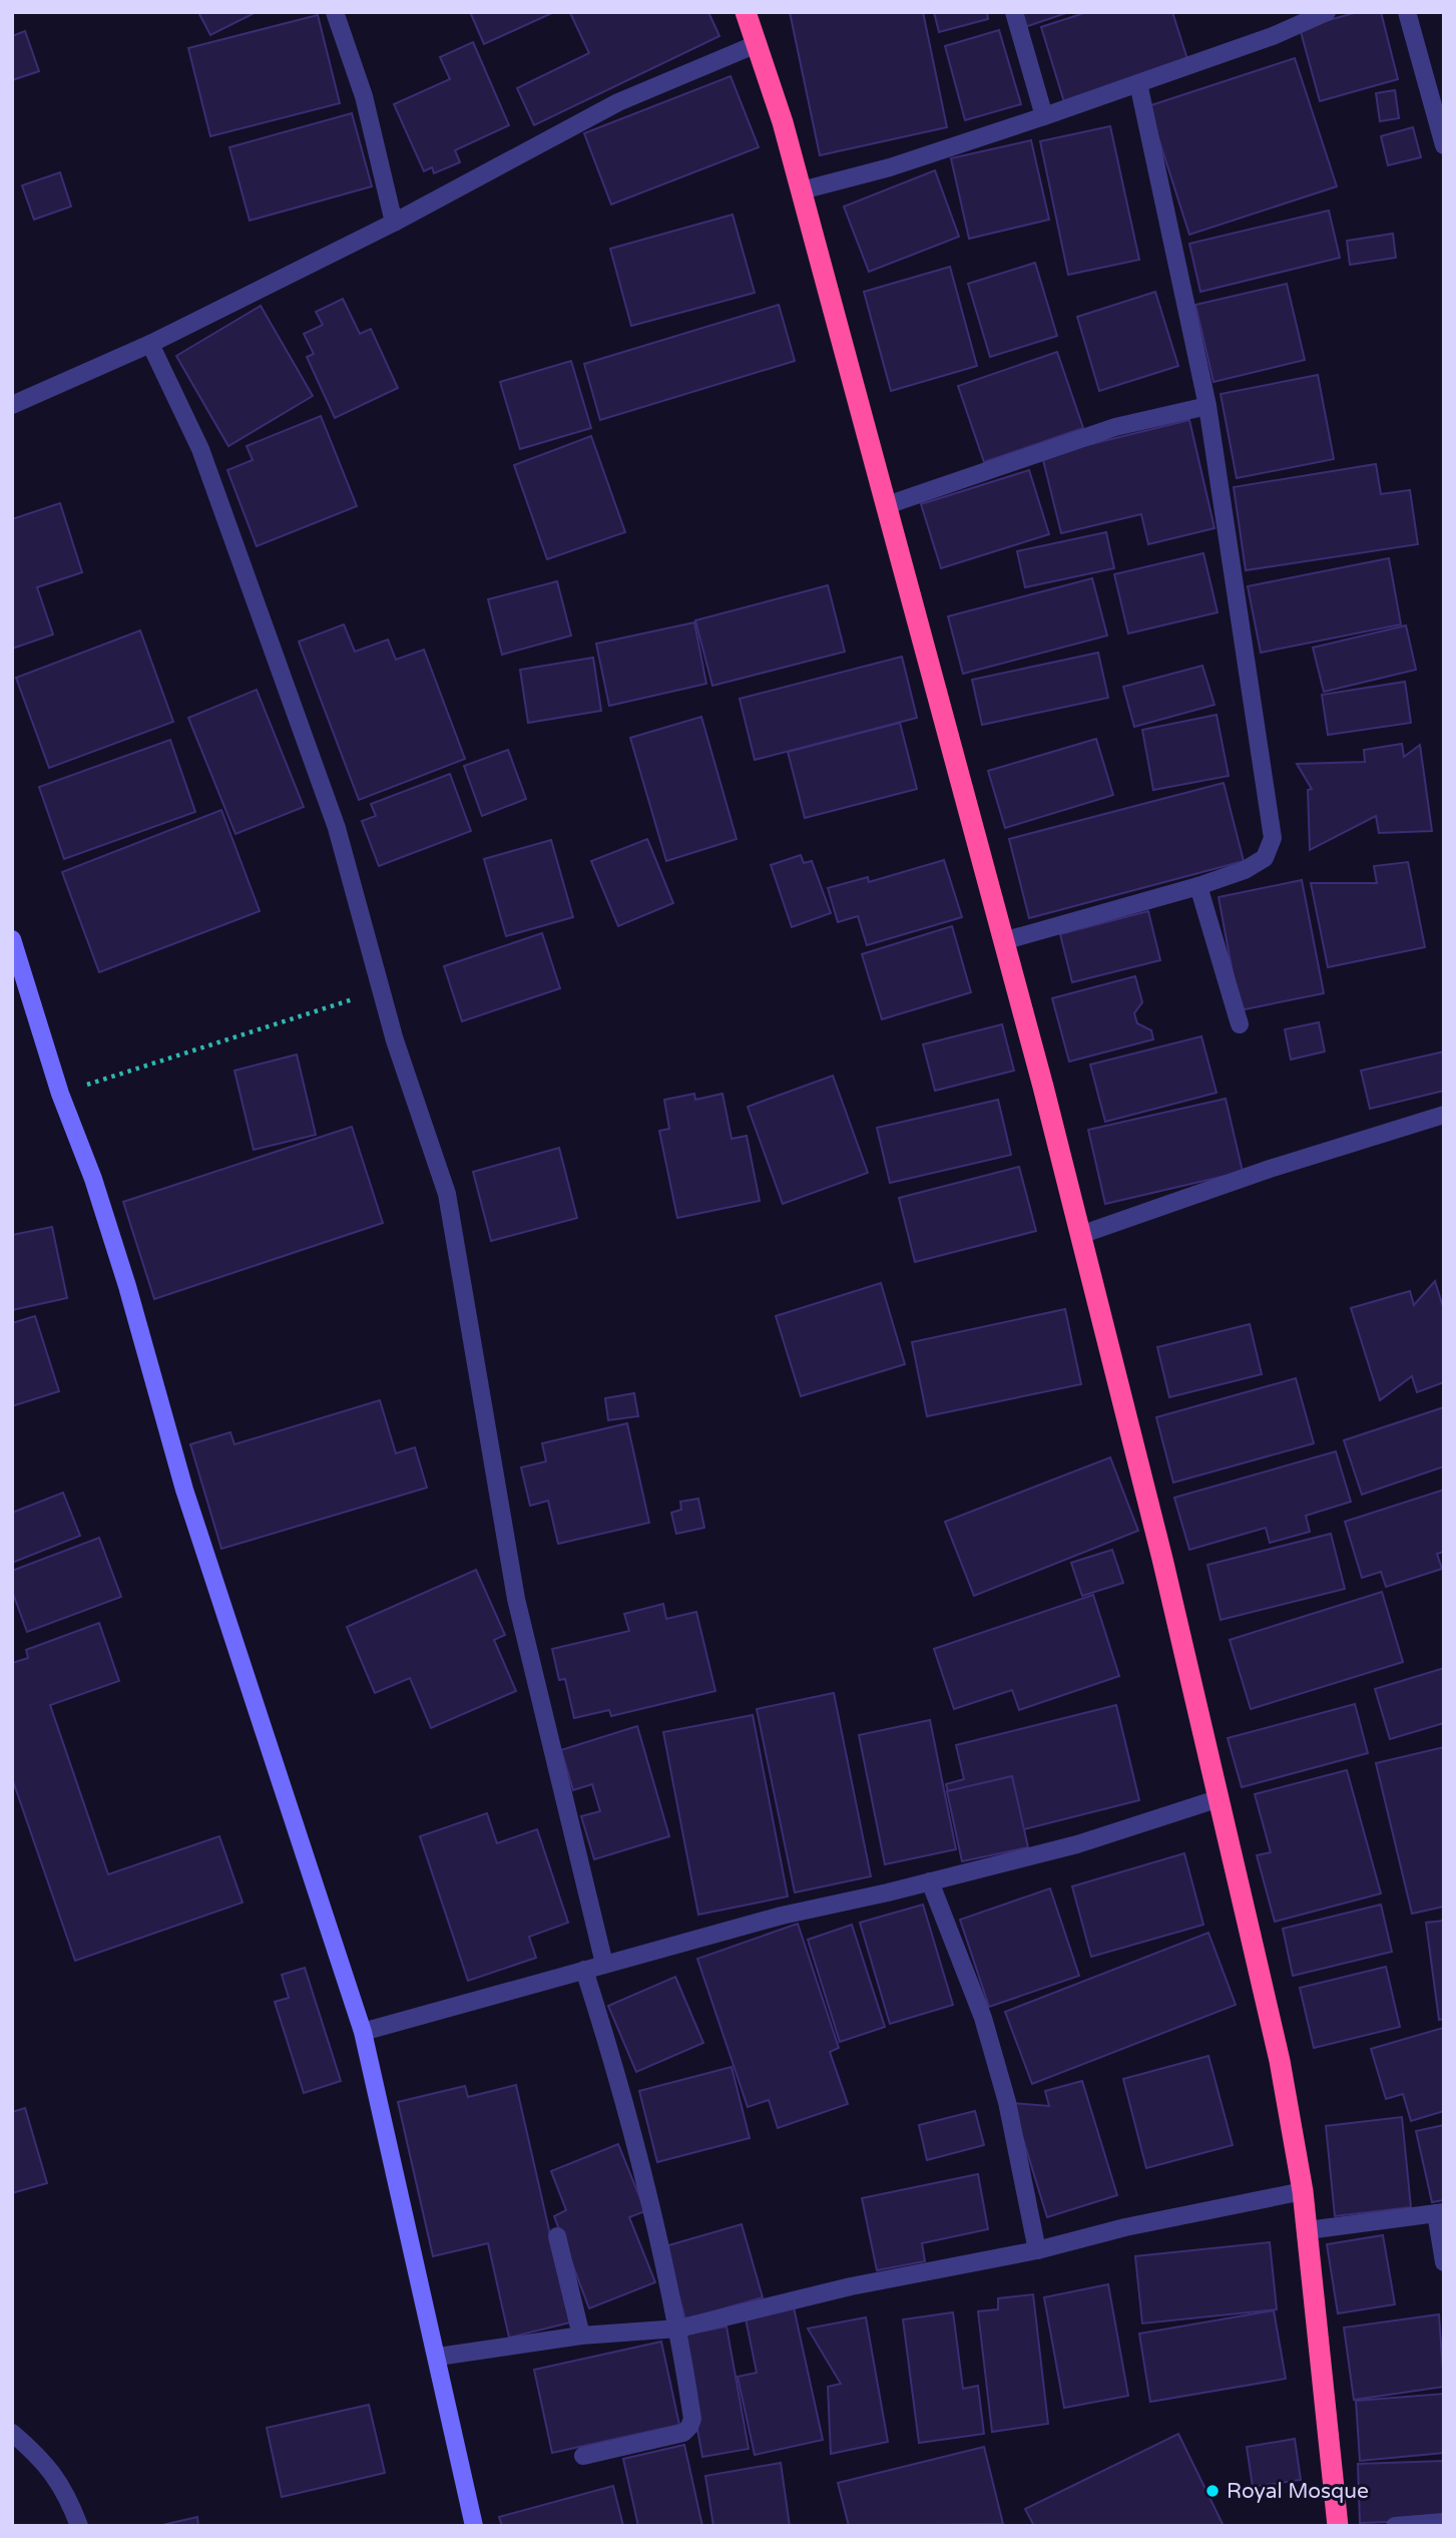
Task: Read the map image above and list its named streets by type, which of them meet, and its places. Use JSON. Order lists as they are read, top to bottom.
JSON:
{
  "places": ["Royal Mosque"]
}
